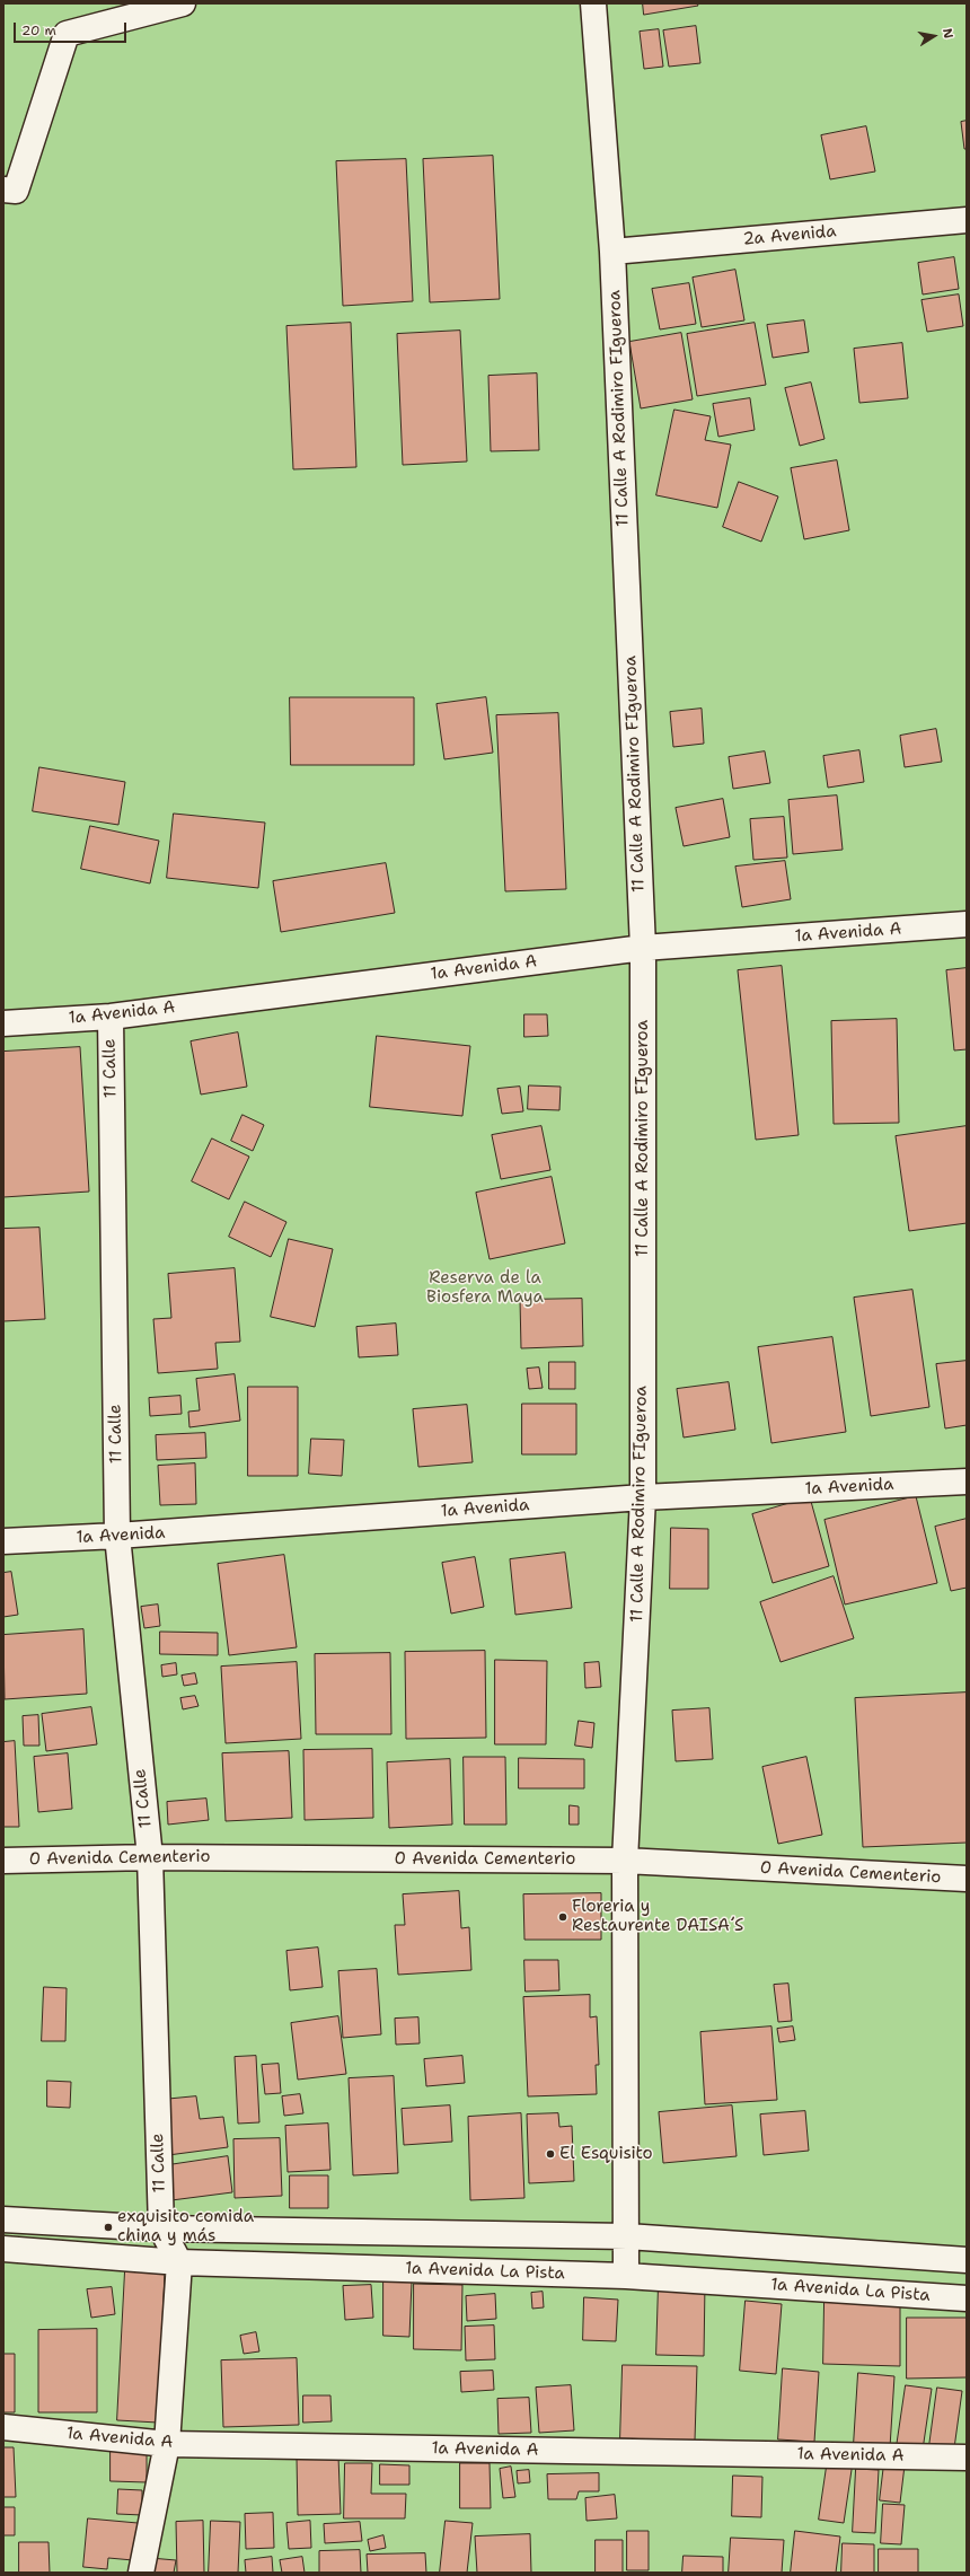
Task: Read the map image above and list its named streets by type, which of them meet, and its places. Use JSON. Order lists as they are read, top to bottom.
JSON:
{
  "streets": {
    "street": [
      "2a Avenida",
      "11 Calle A Rodimiro FIgueroa",
      "1a Avenida A",
      "11 Calle",
      "1a Avenida",
      "0 Avenida Cementerio",
      "1a Avenida La Pista"
    ]
  },
  "crossings": [
    ["2a Avenida", "11 Calle A Rodimiro FIgueroa"],
    ["11 Calle A Rodimiro FIgueroa", "1a Avenida A"],
    ["11 Calle A Rodimiro FIgueroa", "1a Avenida"],
    ["11 Calle A Rodimiro FIgueroa", "0 Avenida Cementerio"],
    ["11 Calle A Rodimiro FIgueroa", "1a Avenida La Pista"],
    ["1a Avenida A", "11 Calle"],
    ["11 Calle", "1a Avenida"],
    ["11 Calle", "0 Avenida Cementerio"],
    ["11 Calle", "1a Avenida La Pista"]
  ],
  "parks": ["Reserva de la Biosfera Maya"],
  "places": ["Floreria y Restaurente DAISA´S", "El Esquisito", "exquisito comida china y más"],
  "scale_bar": "20 m",
  "north": "right"
}
